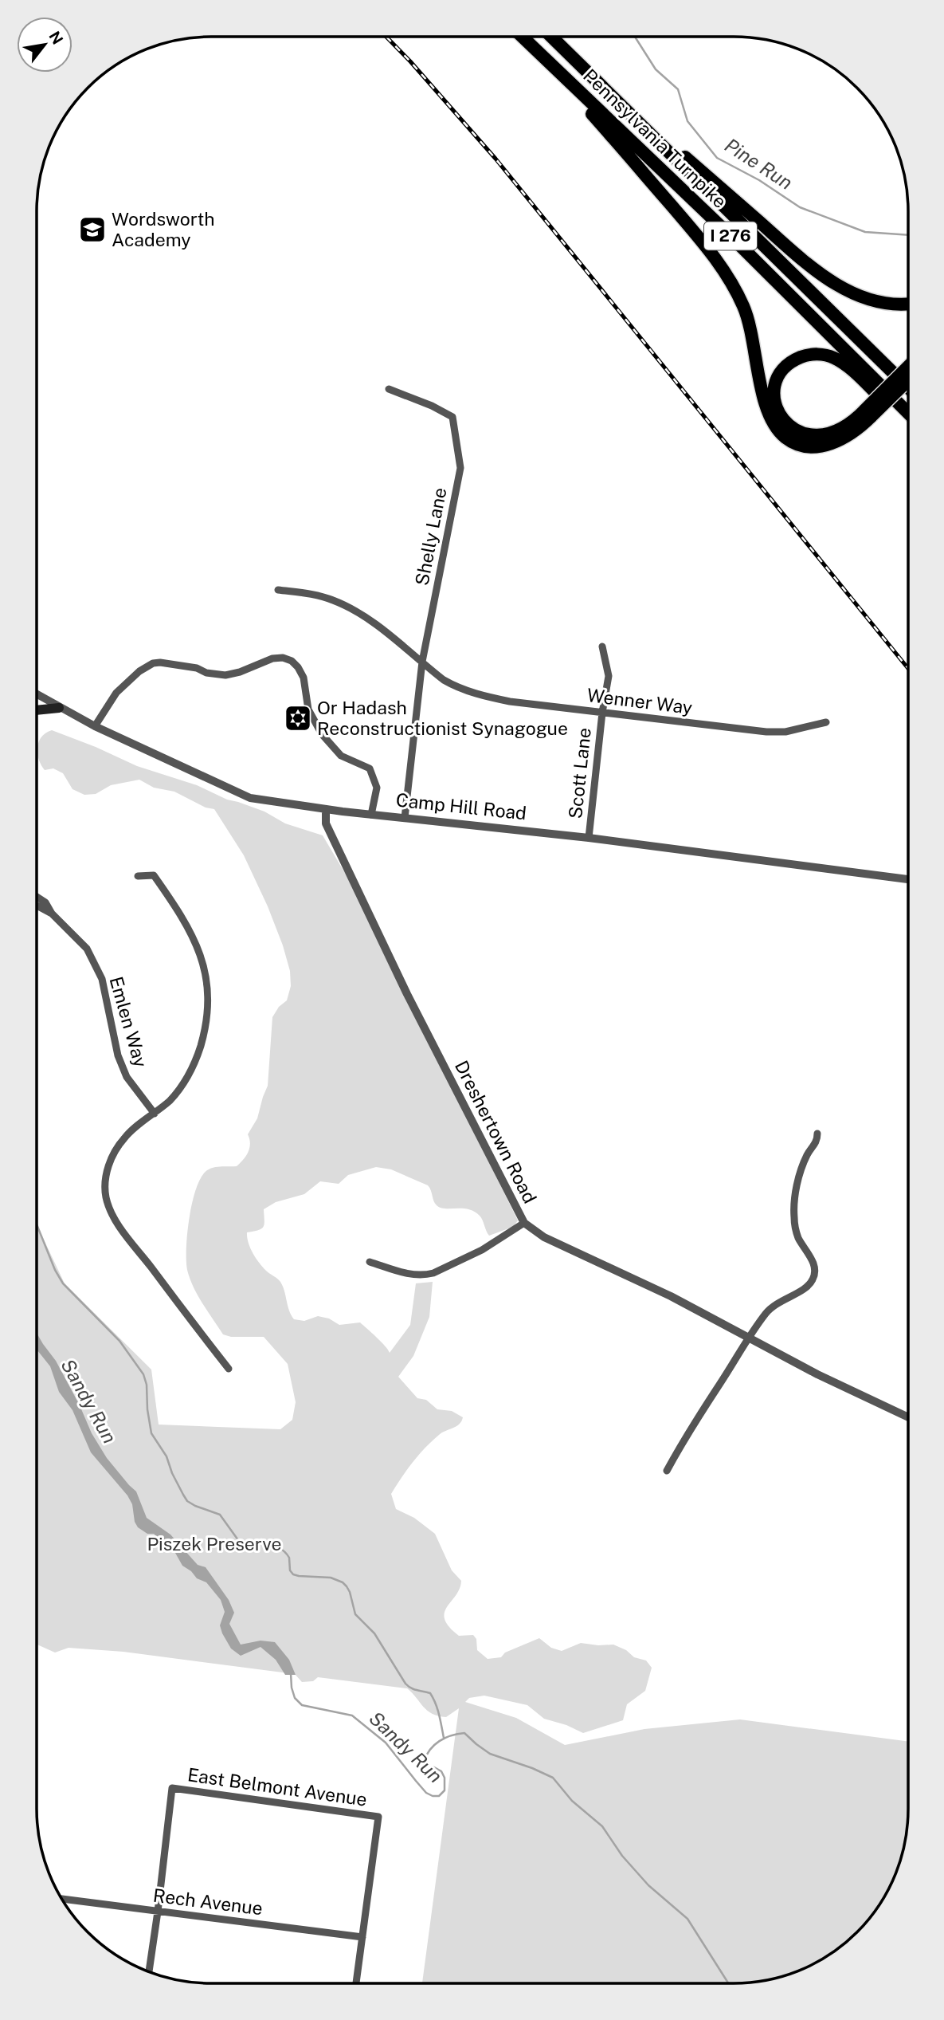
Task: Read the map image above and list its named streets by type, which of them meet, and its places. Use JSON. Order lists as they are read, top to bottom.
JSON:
{
  "streets": {
    "highway": ["Pennsylvania Turnpike", "I 276"],
    "street": [
      "Shelly Lane",
      "Wenner Way",
      "Scott Lane",
      "Camp Hill Road",
      "Emlen Way",
      "Dreshertown Road",
      "East Belmont Avenue",
      "Rech Avenue"
    ]
  },
  "crossings": [
    ["Shelly Lane", "Wenner Way"],
    ["Shelly Lane", "Camp Hill Road"],
    ["Wenner Way", "Scott Lane"],
    ["Scott Lane", "Camp Hill Road"],
    ["Camp Hill Road", "Dreshertown Road"],
    ["East Belmont Avenue", "Rech Avenue"]
  ],
  "water": ["Pine Run", "Sandy Run"],
  "parks": ["Piszek Preserve"],
  "places": {
    "school or university": ["Wordsworth Academy"],
    "synagogue": ["Or Hadash Reconstructionist Synagogue"]
  },
  "north": "top right"
}
